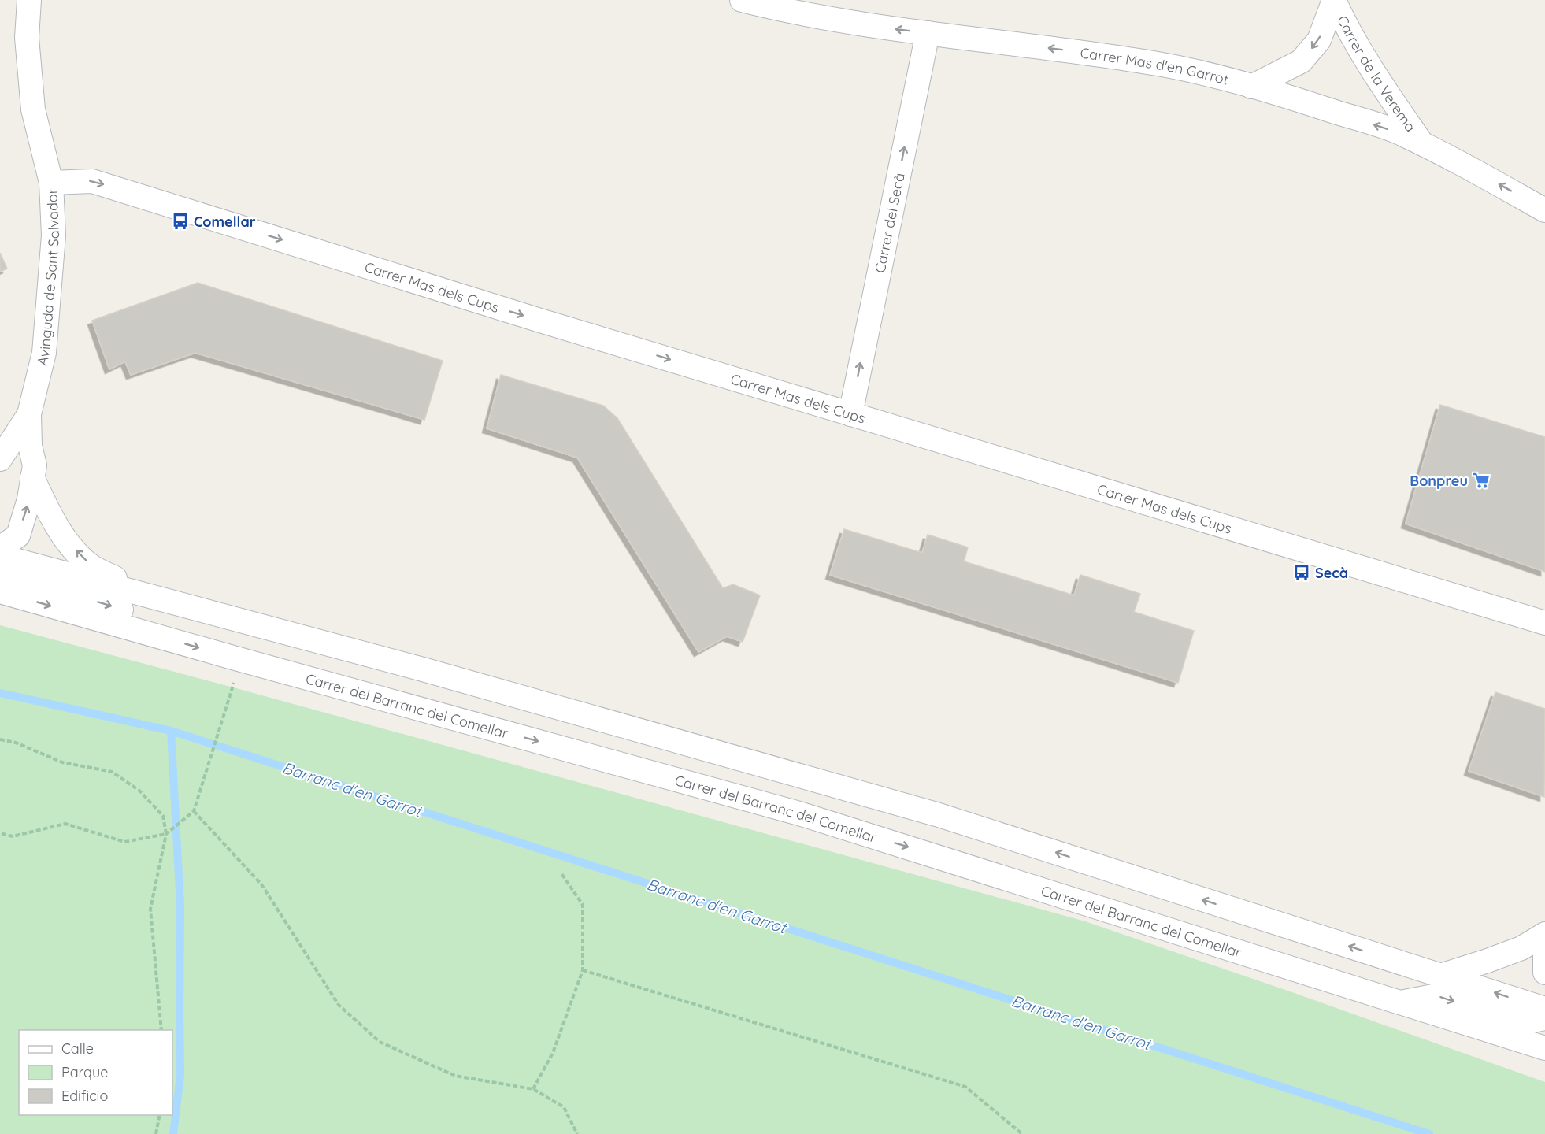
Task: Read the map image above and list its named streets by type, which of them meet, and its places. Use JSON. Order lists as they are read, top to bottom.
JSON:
{
  "streets": {
    "street": [
      "Carrer Mas d'en Garrot",
      "Carrer de la Verema",
      "Carrer del Secà",
      "Avinguda de Sant Salvador",
      "Carrer Mas dels Cups",
      "Carrer del Barranc del Comellar"
    ]
  },
  "crossings": [
    ["Carrer Mas d'en Garrot", "Carrer de la Verema"],
    ["Carrer Mas d'en Garrot", "Carrer del Secà"],
    ["Carrer del Secà", "Carrer Mas dels Cups"],
    ["Avinguda de Sant Salvador", "Carrer Mas dels Cups"]
  ],
  "one_way": [
    "Carrer Mas d'en Garrot",
    "Carrer de la Verema",
    "Carrer del Secà",
    "Carrer Mas dels Cups"
  ],
  "water": ["Barranc d'en Garrot"],
  "places": {
    "bus stop": ["Comellar", "Secà"],
    "supermarket": ["Bonpreu"]
  },
  "legend": ["Calle", "Parque", "Edificio"]
}
